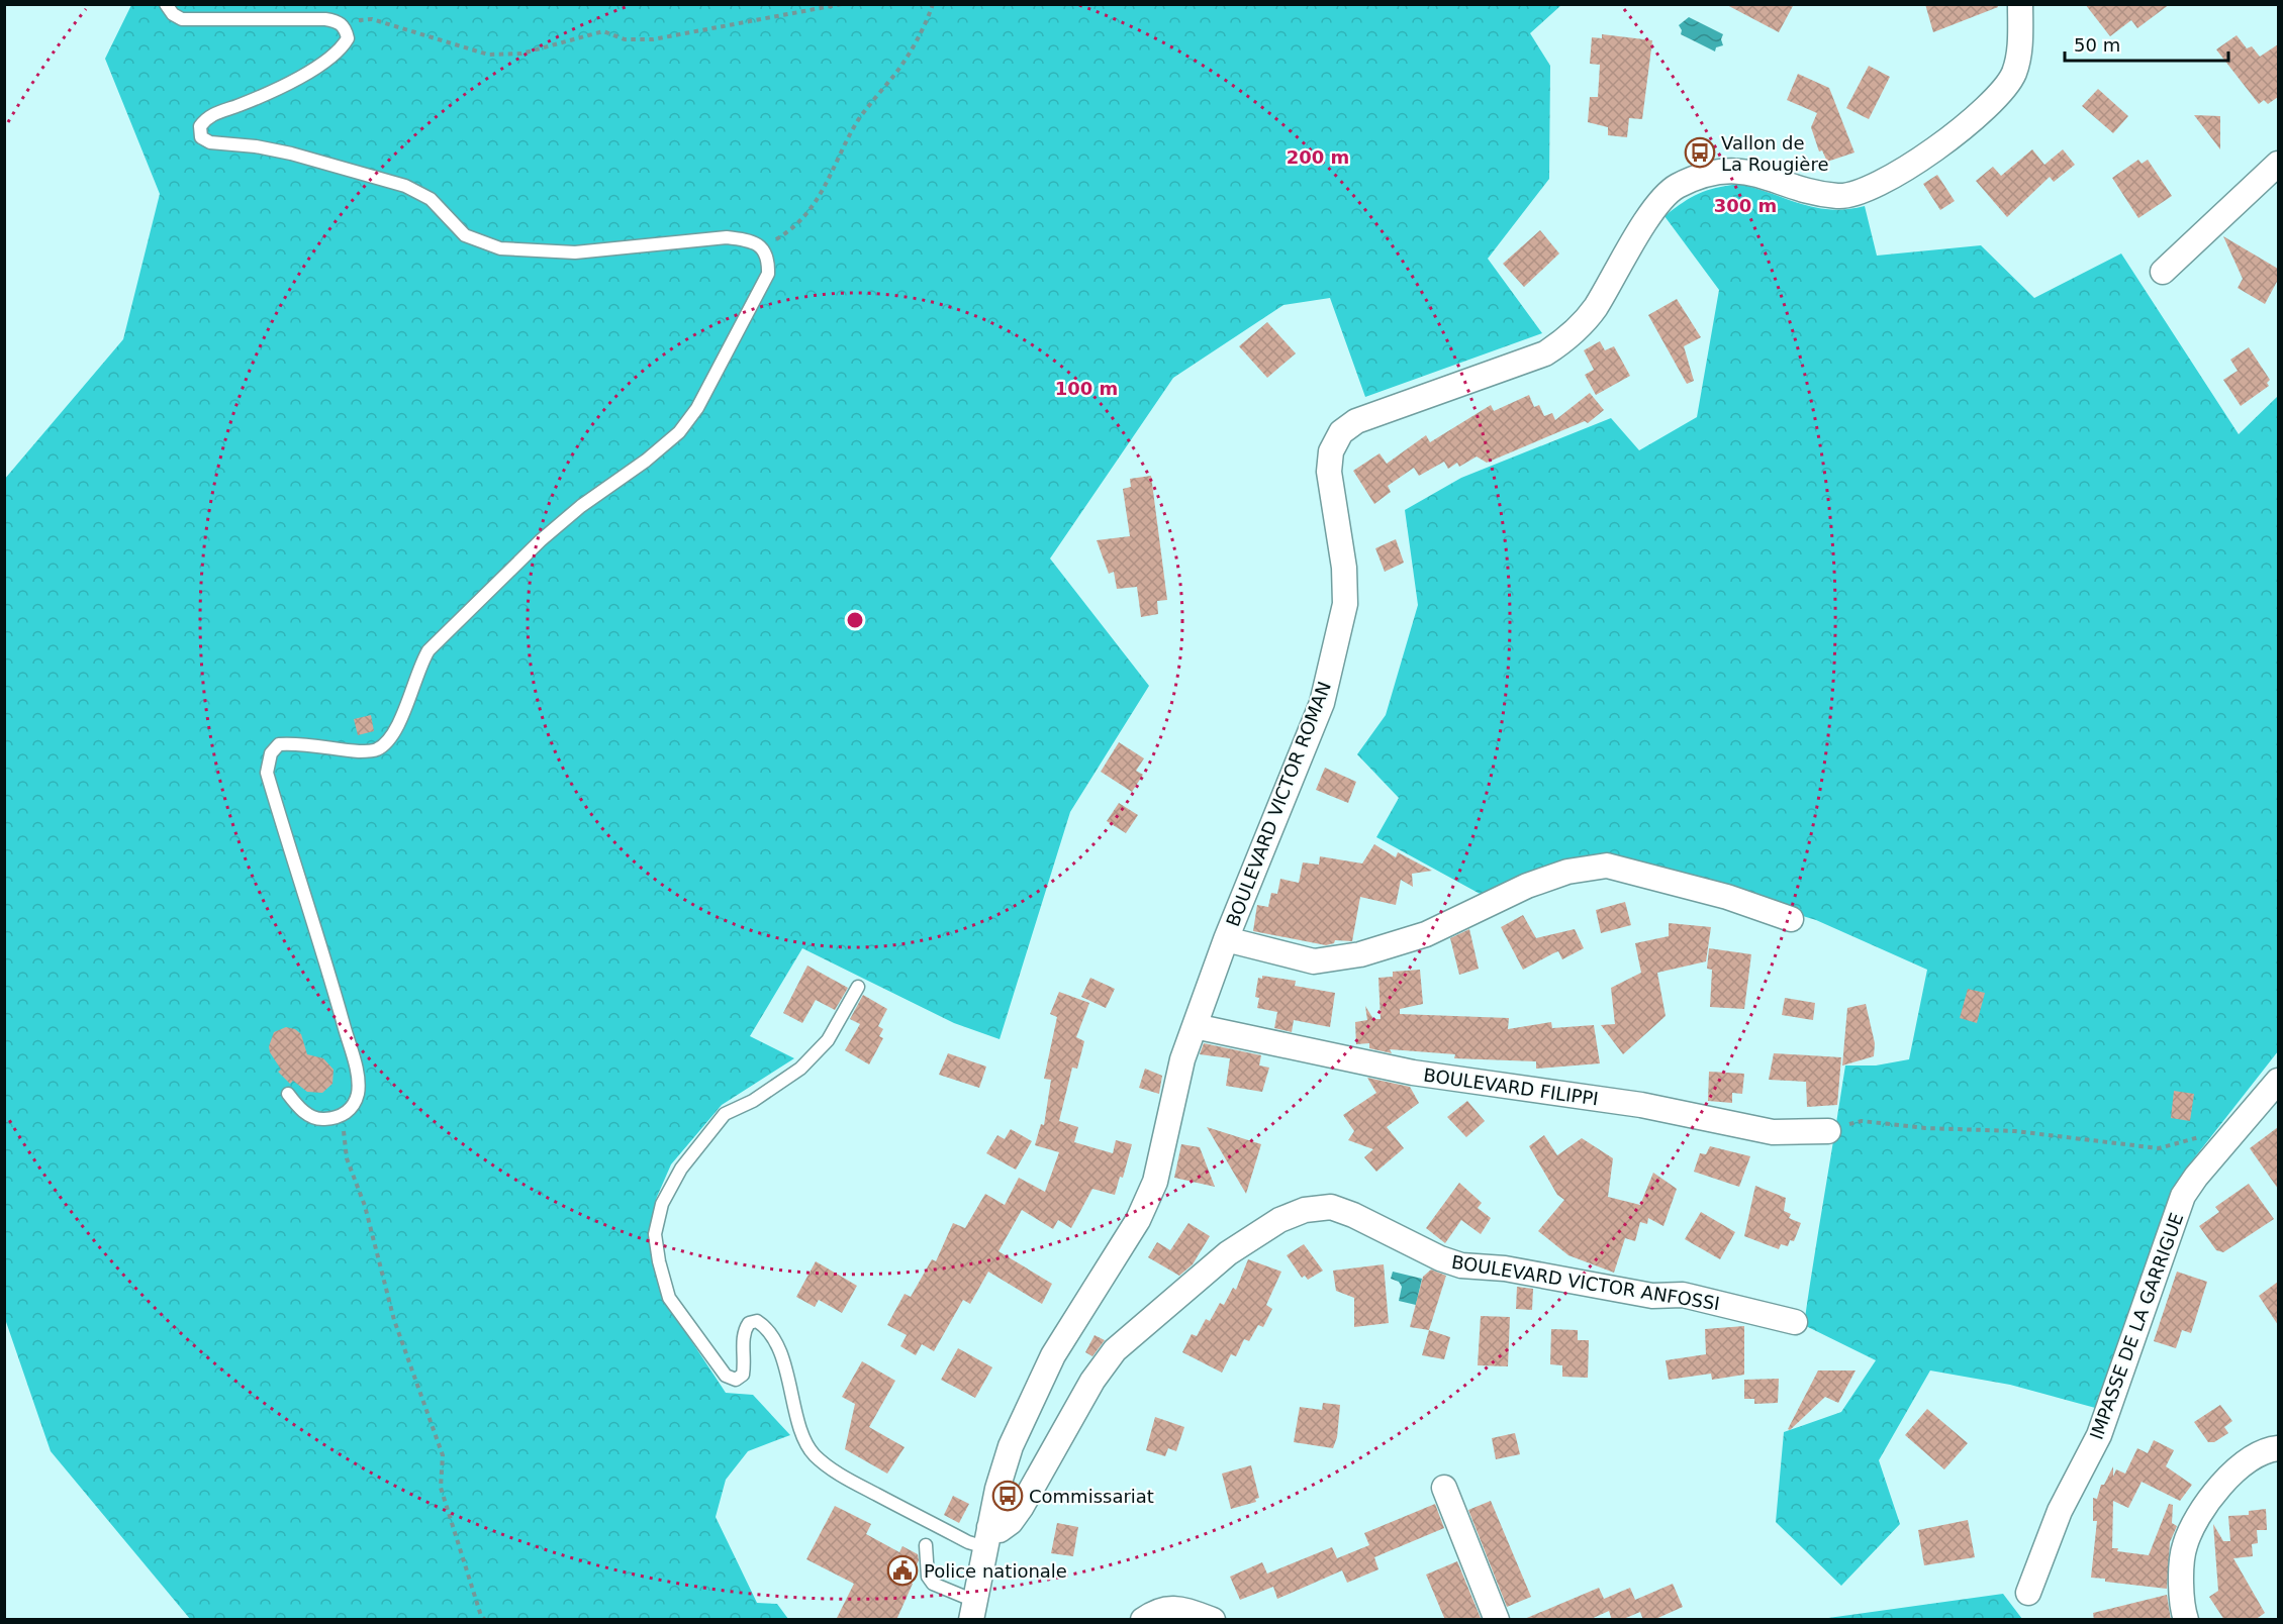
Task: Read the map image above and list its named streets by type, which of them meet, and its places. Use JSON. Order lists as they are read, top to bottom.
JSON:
{
  "streets": {
    "street": [
      "BOULEVARD VICTOR ROMAN",
      "BOULEVARD FILIPPI",
      "BOULEVARD VICTOR ANFOSSI",
      "IMPASSE DE LA GARRIGUE"
    ]
  },
  "crossings": [
    ["BOULEVARD VICTOR ROMAN", "BOULEVARD FILIPPI"],
    ["BOULEVARD VICTOR ROMAN", "BOULEVARD VICTOR ANFOSSI"]
  ],
  "places": {
    "bus stop": ["Vallon de La Rougière", "Commissariat"],
    "public building": ["Police nationale"]
  },
  "scale_bar": "50 m",
  "rings": ["200 m", "300 m", "100 m"]
}
